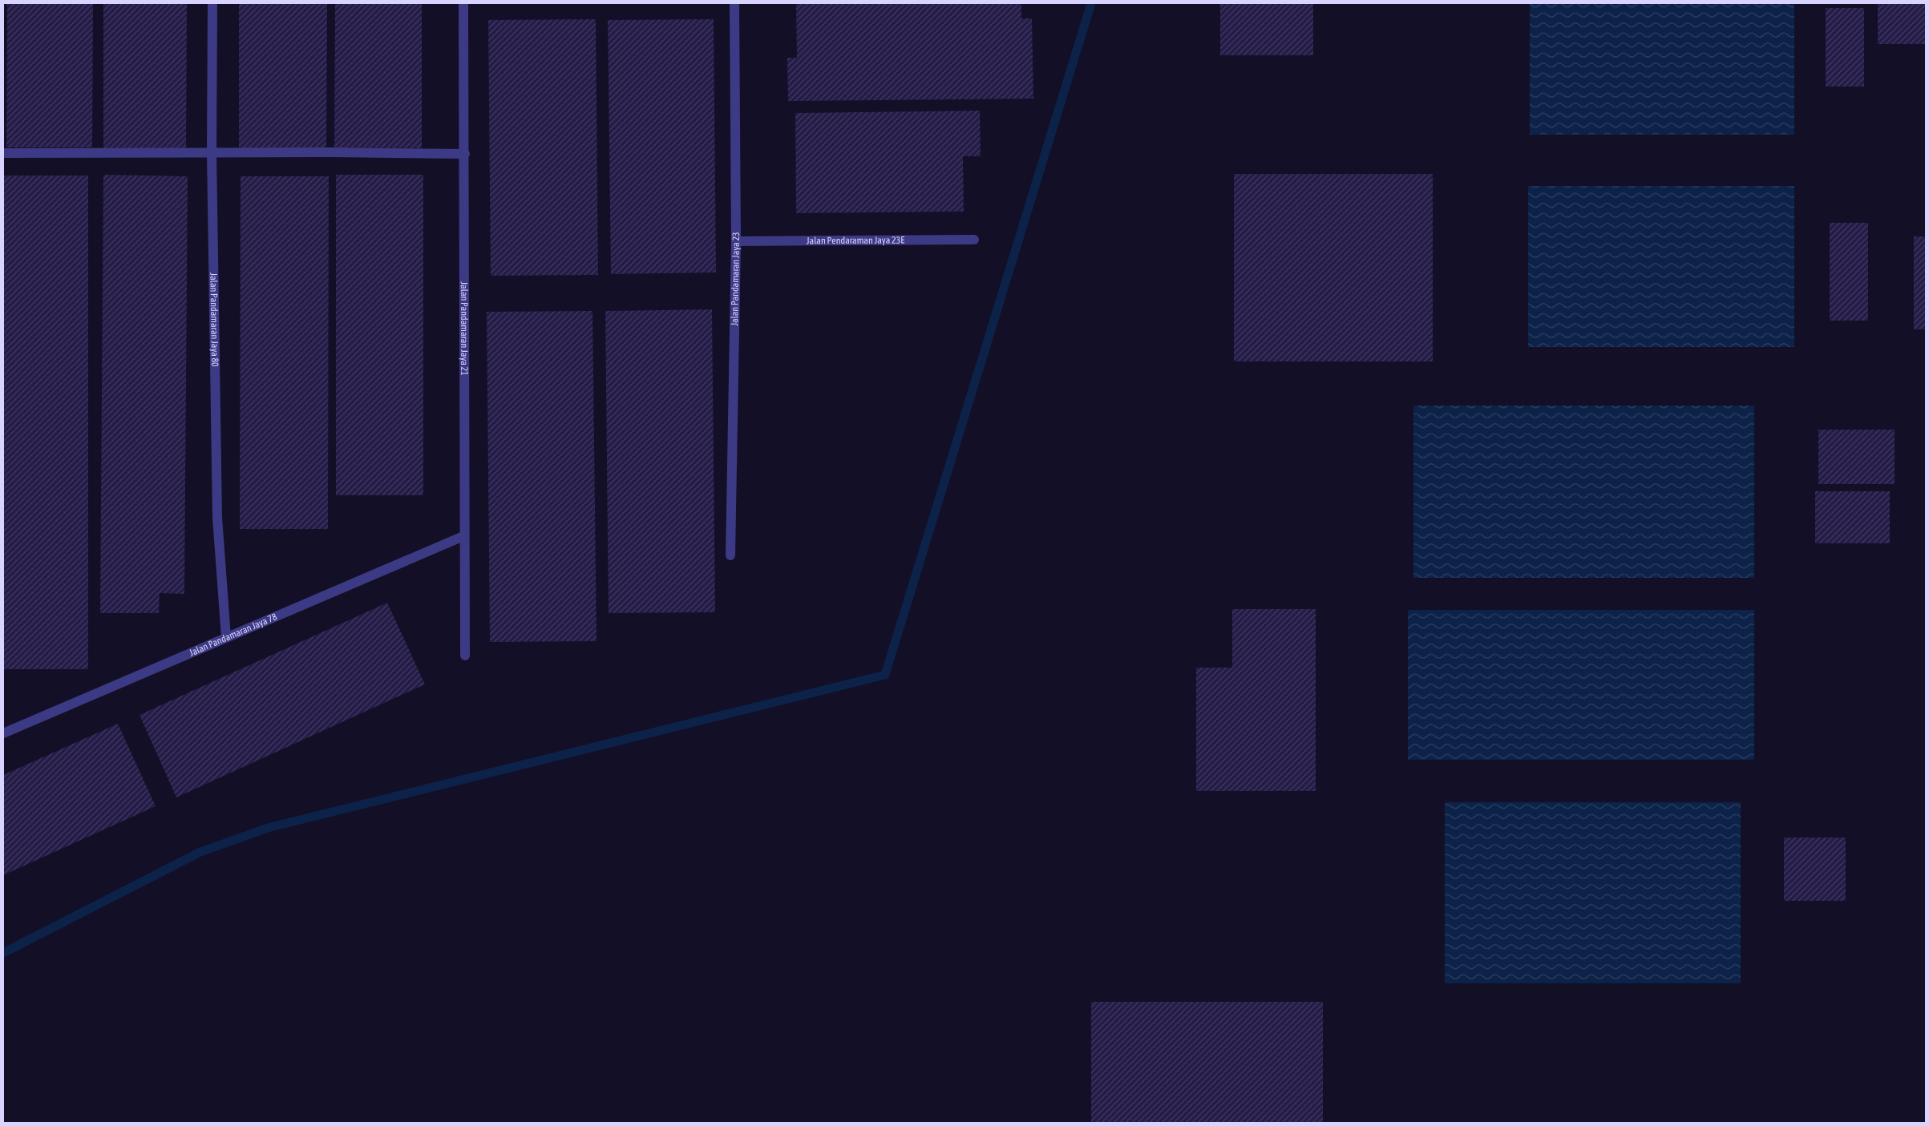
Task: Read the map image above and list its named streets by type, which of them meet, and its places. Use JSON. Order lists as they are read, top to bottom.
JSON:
{
  "streets": {
    "street": [
      "Jalan Pendaraman Jaya 23E",
      "Jalan Pandamaran Jaya 23",
      "Jalan Pandamaran Jaya 80",
      "Jalan Pandamaran Jaya 21",
      "Jalan Pandamaran Jaya 78"
    ]
  },
  "crossings": [
    ["Jalan Pendaraman Jaya 23E", "Jalan Pandamaran Jaya 23"],
    ["Jalan Pandamaran Jaya 80", "Jalan Pandamaran Jaya 78"],
    ["Jalan Pandamaran Jaya 21", "Jalan Pandamaran Jaya 78"]
  ]
}
